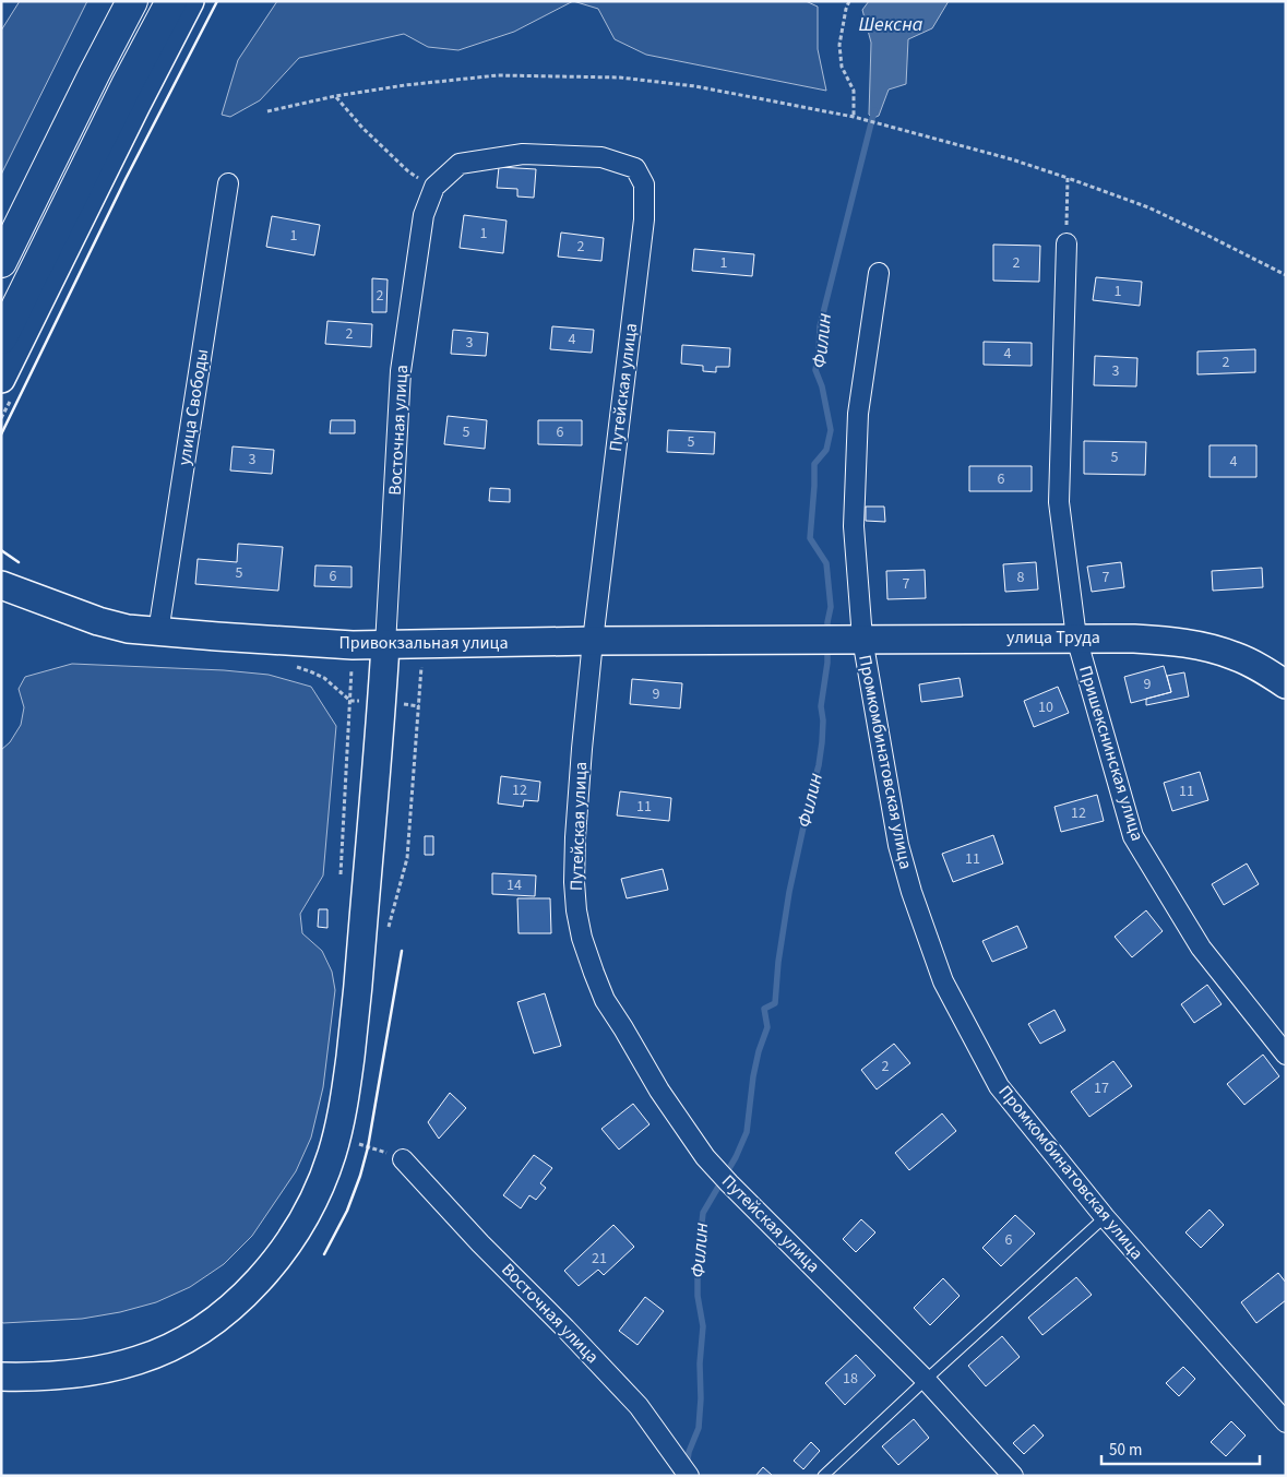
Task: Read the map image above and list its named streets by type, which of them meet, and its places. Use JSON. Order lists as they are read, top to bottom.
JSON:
{
  "streets": {
    "street": [
      "Путейская улица",
      "улица Свободы",
      "Восточная улица",
      "улица Труда",
      "Привокзальная улица",
      "Пришекснинская улица",
      "Промкомбинатовская улица"
    ]
  },
  "crossings": [
    ["Путейская улица", "Восточная улица"],
    ["Путейская улица", "Привокзальная улица"],
    ["улица Свободы", "Привокзальная улица"],
    ["Восточная улица", "Привокзальная улица"],
    ["улица Труда", "Привокзальная улица"],
    ["улица Труда", "Пришекснинская улица"],
    ["улица Труда", "Промкомбинатовская улица"]
  ],
  "water": ["Шексна", "Филин"],
  "house_numbers": [
    "1",
    "1",
    "2",
    "1",
    "2",
    "1",
    "2",
    "2",
    "4",
    "3",
    "4",
    "2",
    "3",
    "5",
    "6",
    "5",
    "5",
    "3",
    "4",
    "6",
    "5",
    "6",
    "8",
    "7",
    "7",
    "9",
    "9",
    "10",
    "12",
    "11",
    "11",
    "12",
    "11",
    "14",
    "2",
    "17",
    "6",
    "21",
    "18"
  ],
  "scale_bar": "50 m"
}
